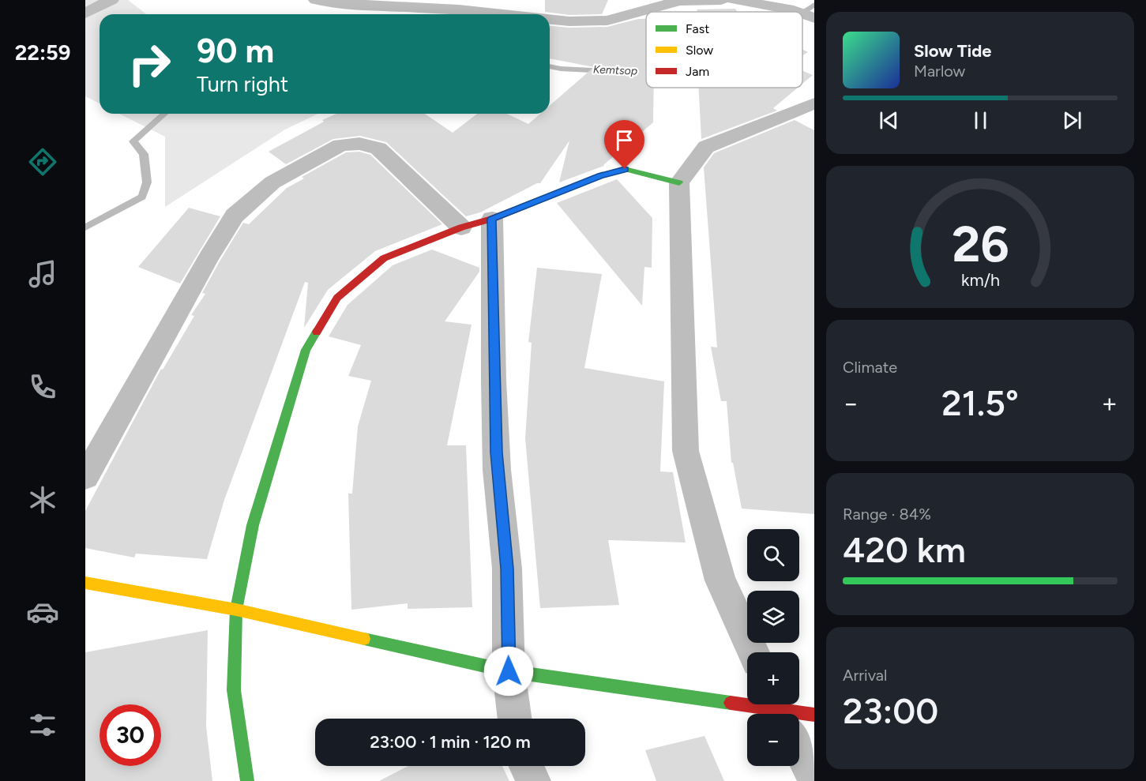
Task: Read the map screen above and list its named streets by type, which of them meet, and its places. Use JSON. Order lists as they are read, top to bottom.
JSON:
{
  "water": ["Kemtsop"],
  "legend": ["Fast", "Slow", "Jam"],
  "page": {
    "tabs": "22:59",
    "turn": ["90 m", "Turn right"],
    "song": ["Slow Tide", "Marlow"],
    "tile": [
      "Climate",
      ["Range · 84%", "420 km"],
      ["Arrival", "23:00"]
    ],
    "heat": ["−", "21.5°", "+"],
    "map_buttons": ["+", "−"],
    "limit": "30",
    "trip": "23:00 · 1 min · 120 m",
    "gauge": ["26", "km/h"]
  }
}
